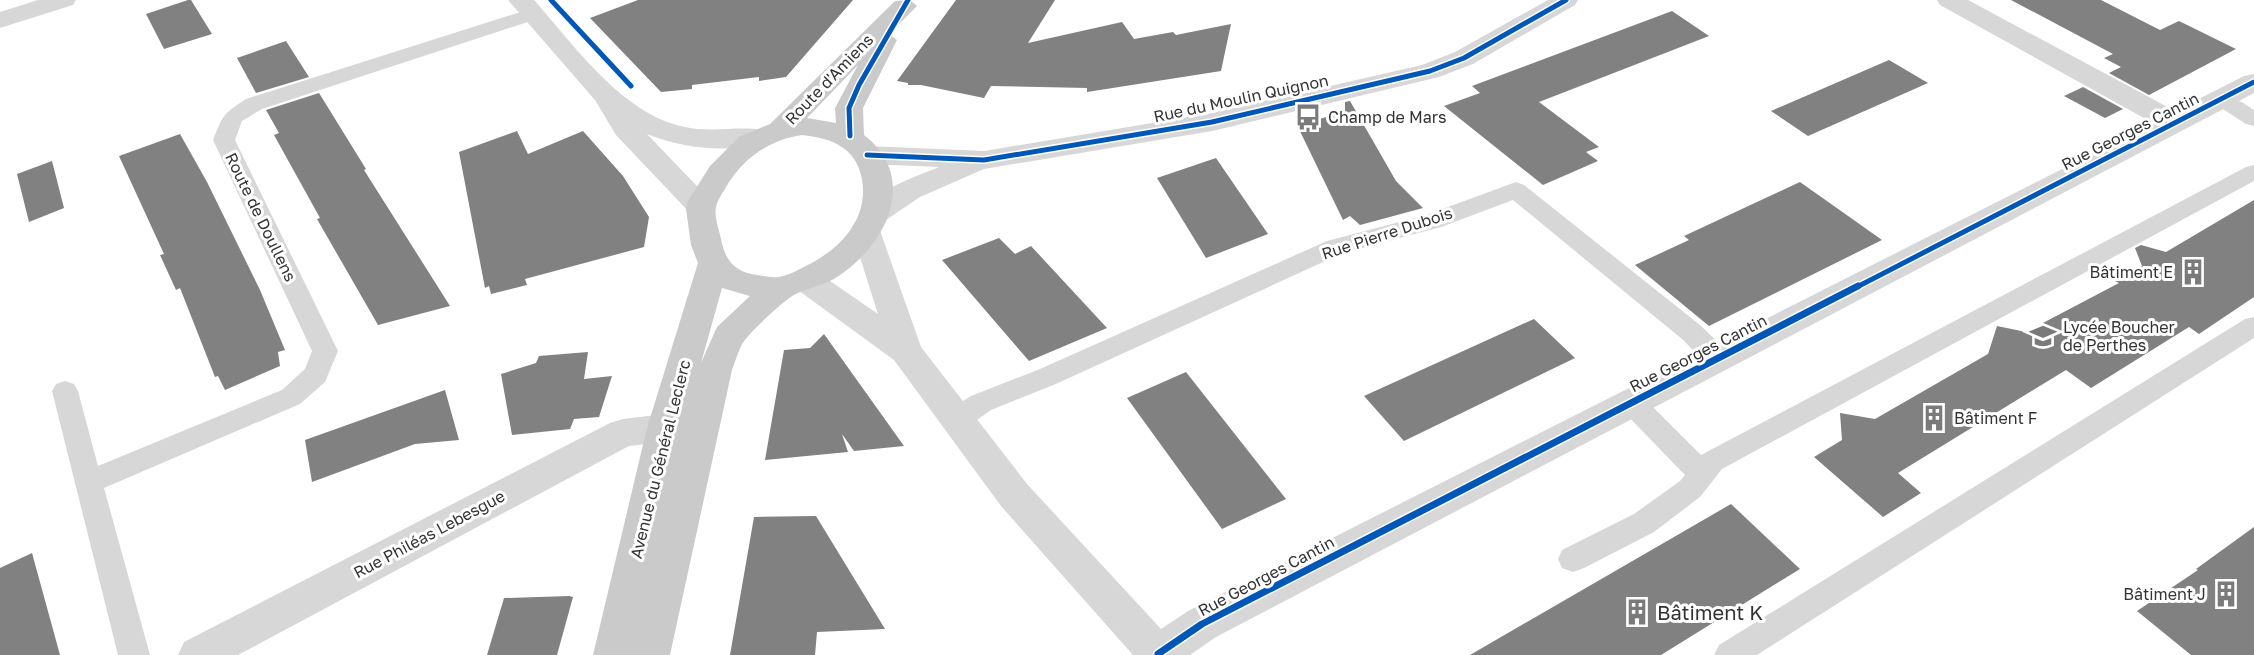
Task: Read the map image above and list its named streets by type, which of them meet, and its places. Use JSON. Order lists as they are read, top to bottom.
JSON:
{
  "streets": {
    "main road": ["Route d'Amiens", "Avenue du Général Leclerc"],
    "street": [
      "Rue du Moulin Quignon",
      "Rue Georges Cantin",
      "Route de Doullens",
      "Rue Philéas Lebesgue"
    ],
    "lane": ["Rue Pierre Dubois"]
  },
  "crossings": [
    ["Route d'Amiens", "Rue du Moulin Quignon"],
    ["Route d'Amiens", "Route de Doullens"],
    ["Route d'Amiens", "Avenue du Général Leclerc"],
    ["Rue du Moulin Quignon", "Route de Doullens"],
    ["Rue du Moulin Quignon", "Avenue du Général Leclerc"],
    ["Rue Georges Cantin", "Rue Pierre Dubois"],
    ["Route de Doullens", "Avenue du Général Leclerc"],
    ["Avenue du Général Leclerc", "Rue Philéas Lebesgue"]
  ],
  "places": {
    "bus stop": ["Champ de Mars"],
    "building": [
      "Bâtiment E",
      "Bâtiment F",
      "Bâtiment J",
      "Bâtiment K"
    ],
    "school or university": ["Lycée Boucher de Perthes"]
  }
}
